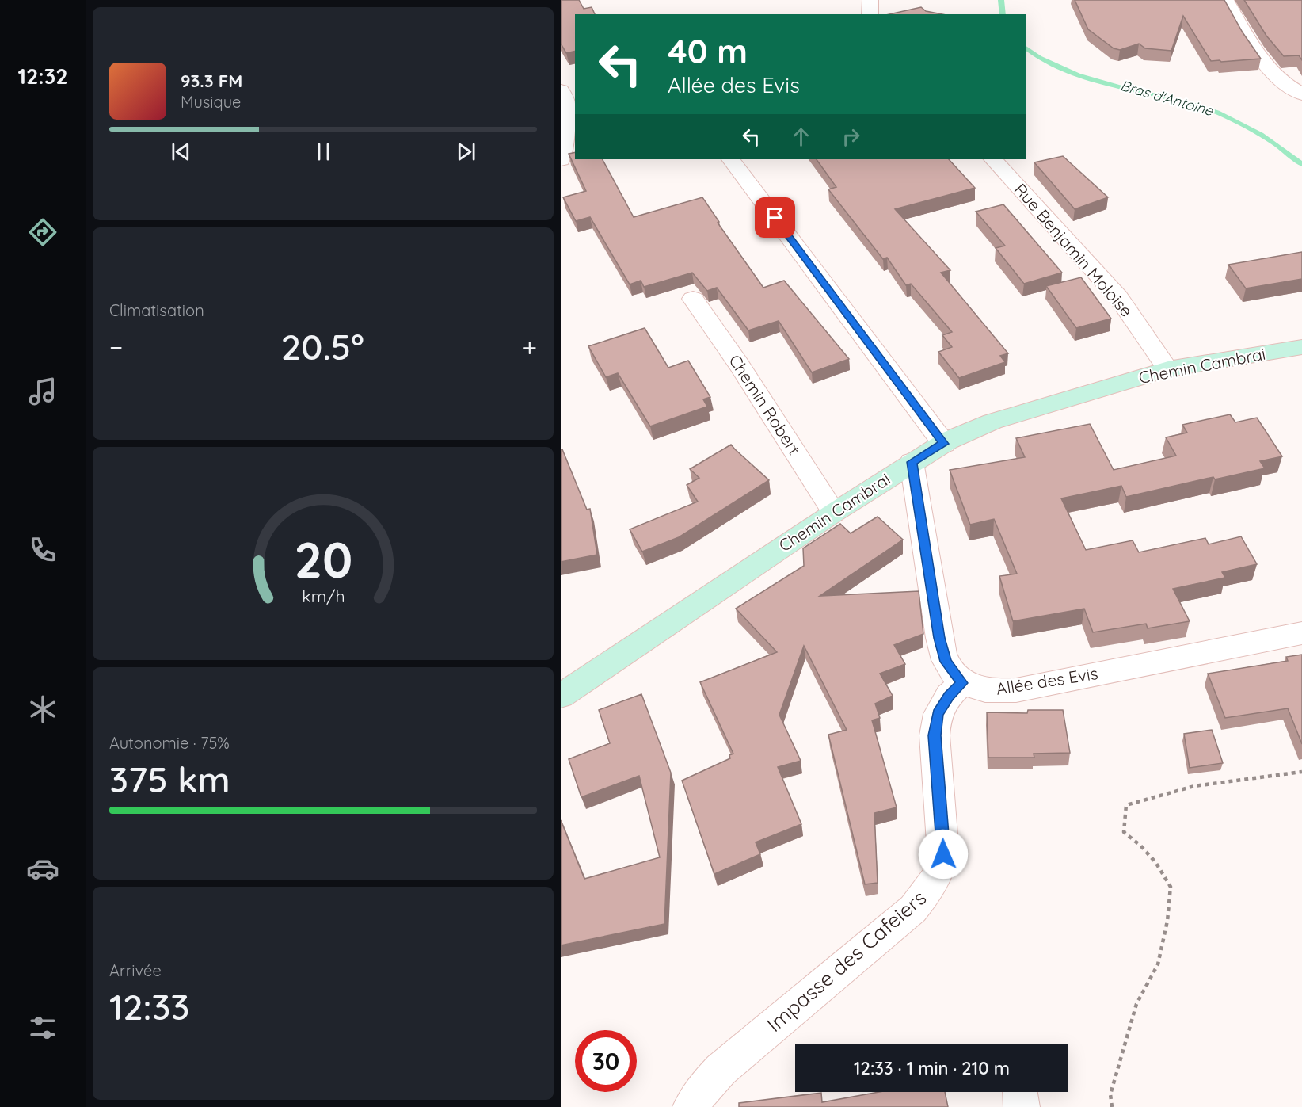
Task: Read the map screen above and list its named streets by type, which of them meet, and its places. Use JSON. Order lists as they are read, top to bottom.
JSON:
{
  "streets": {
    "street": [
      "Rue Benjamin Moloise",
      "Chemin Cambrai",
      "Chemin Robert",
      "Allée des Evis",
      "Impasse des Cafeiers"
    ]
  },
  "crossings": [
    ["Rue Benjamin Moloise", "Chemin Cambrai"],
    ["Chemin Cambrai", "Chemin Robert"],
    ["Allée des Evis", "Impasse des Cafeiers"]
  ],
  "water": ["Bras d'Antoine"],
  "page": {
    "tabs": "12:32",
    "turn": ["40 m", "Allée des Evis"],
    "song": ["93.3 FM", "Musique"],
    "tile": [
      "Climatisation",
      ["Autonomie · 75%", "375 km"],
      ["Arrivée", "12:33"]
    ],
    "heat": ["−", "20.5°", "+"],
    "limit": "30",
    "trip": "12:33 · 1 min · 210 m",
    "gauge": ["20", "km/h"]
  }
}
